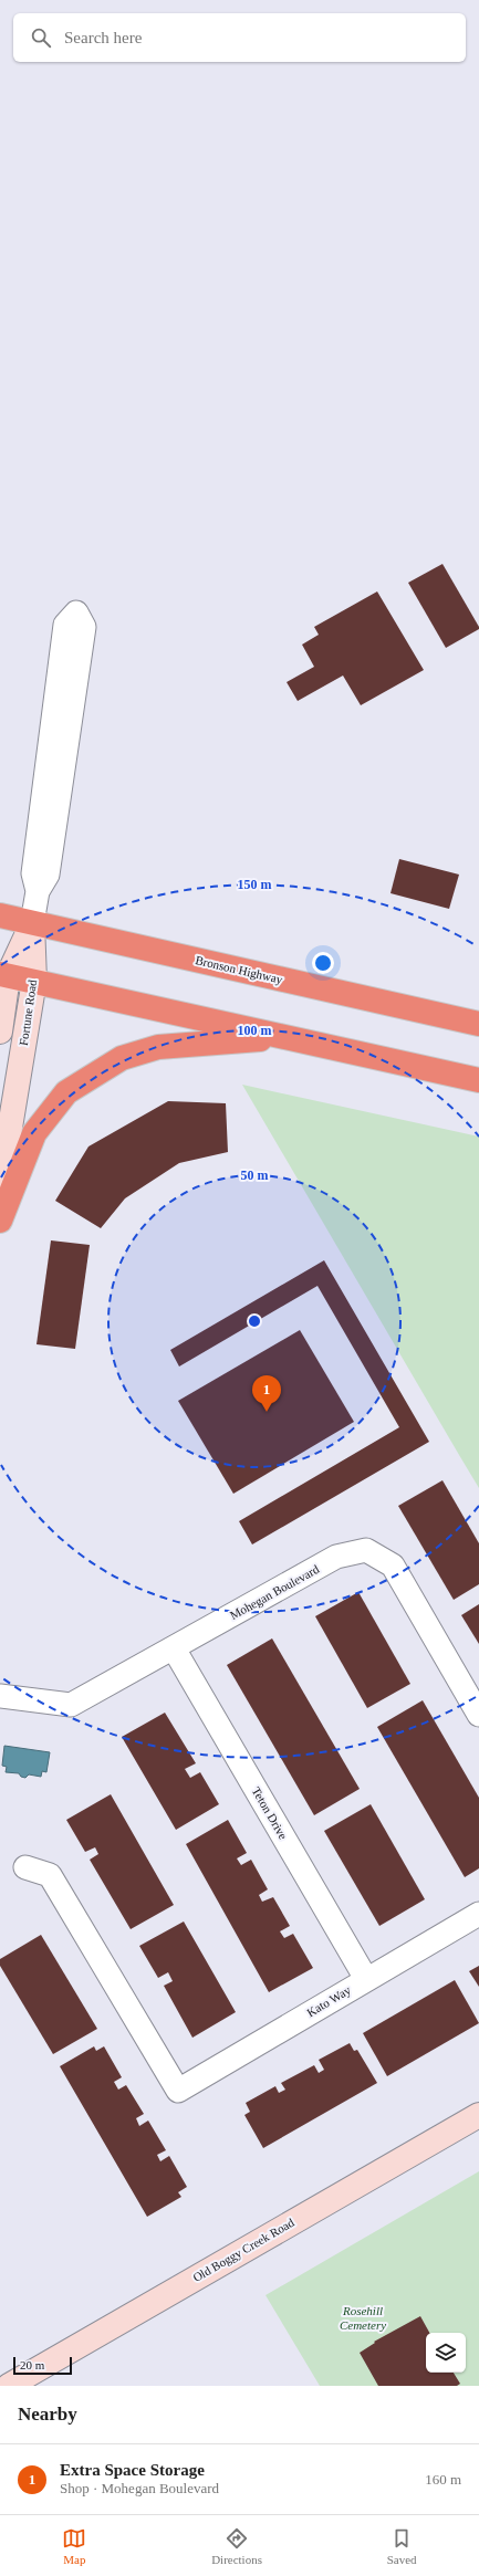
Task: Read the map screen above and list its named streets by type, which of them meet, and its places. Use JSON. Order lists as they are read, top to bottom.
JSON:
{
  "streets": {
    "highway": ["Bronson Highway"],
    "street": [
      "Fortune Road",
      "Mohegan Boulevard",
      "Teton Drive",
      "Kato Way",
      "Old Boggy Creek Road"
    ]
  },
  "crossings": [
    ["Bronson Highway", "Fortune Road"],
    ["Mohegan Boulevard", "Teton Drive"],
    ["Teton Drive", "Kato Way"]
  ],
  "parks": ["Rosehill Cemetery"],
  "scale_bar": "20 m",
  "page": {
    "search": "Search here",
    "pins": "1",
    "scale": "20 m",
    "heading": "Nearby",
    "list": [
      {
        "mark": "1",
        "name": "Extra Space Storage",
        "note": "Shop · Mohegan Boulevard",
        "value": "160 m"
      }
    ],
    "nav": ["Map", "Directions", "Saved"]
  },
  "rings": ["150 m", "100 m", "50 m"]
}
